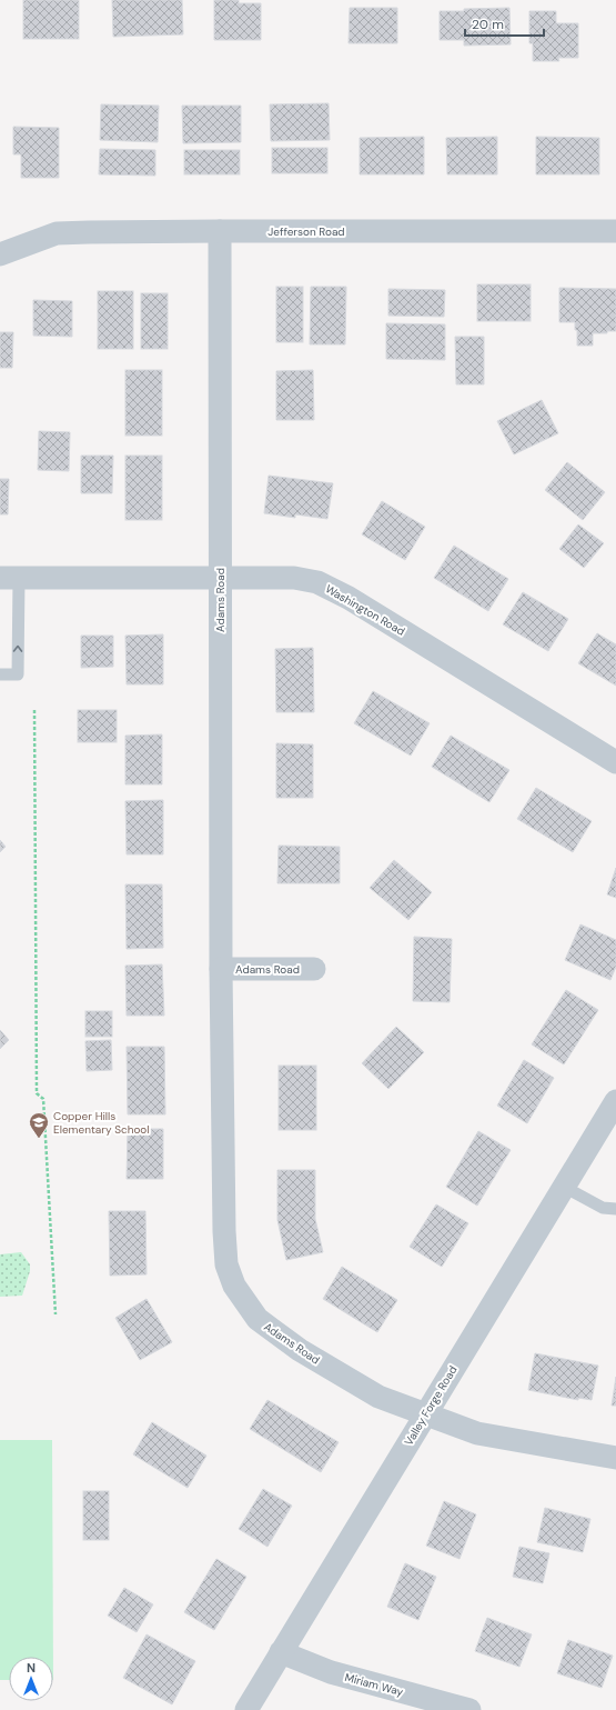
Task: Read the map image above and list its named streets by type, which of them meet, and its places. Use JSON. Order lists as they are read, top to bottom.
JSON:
{
  "streets": {
    "street": [
      "Jefferson Road",
      "Adams Road",
      "Washington Road",
      "Valley Forge Road",
      "Miriam Way"
    ]
  },
  "crossings": [
    ["Jefferson Road", "Adams Road"],
    ["Adams Road", "Washington Road"],
    ["Adams Road", "Valley Forge Road"],
    ["Valley Forge Road", "Miriam Way"]
  ],
  "places": {
    "school or university": ["Copper Hills Elementary School"]
  },
  "scale_bar": "20 m",
  "north": "top"
}
